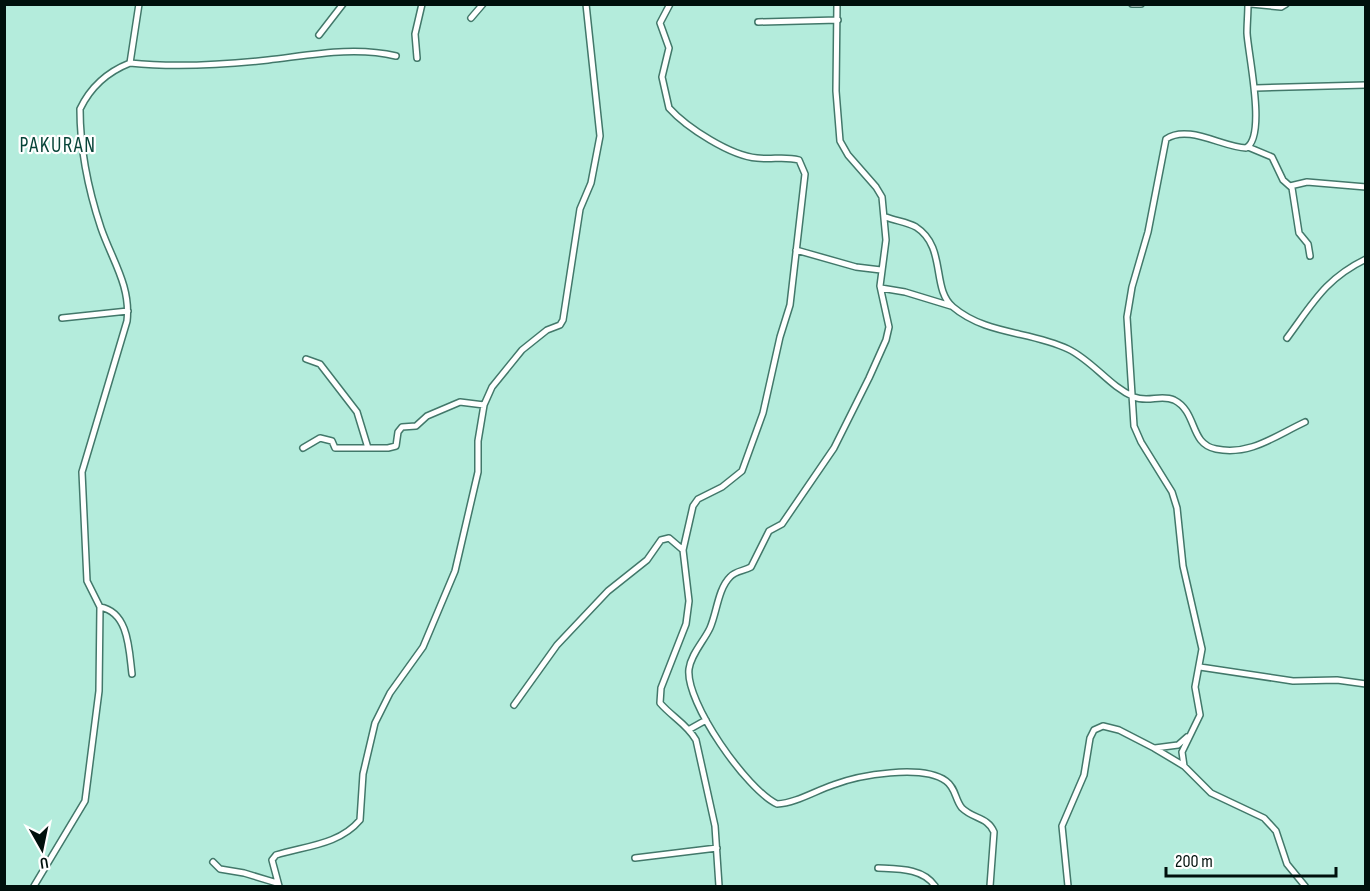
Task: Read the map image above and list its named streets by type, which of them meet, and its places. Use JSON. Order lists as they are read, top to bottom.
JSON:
{
  "districts": ["PAKURAN"],
  "scale_bar": "200 m",
  "north": "bottom"
}
